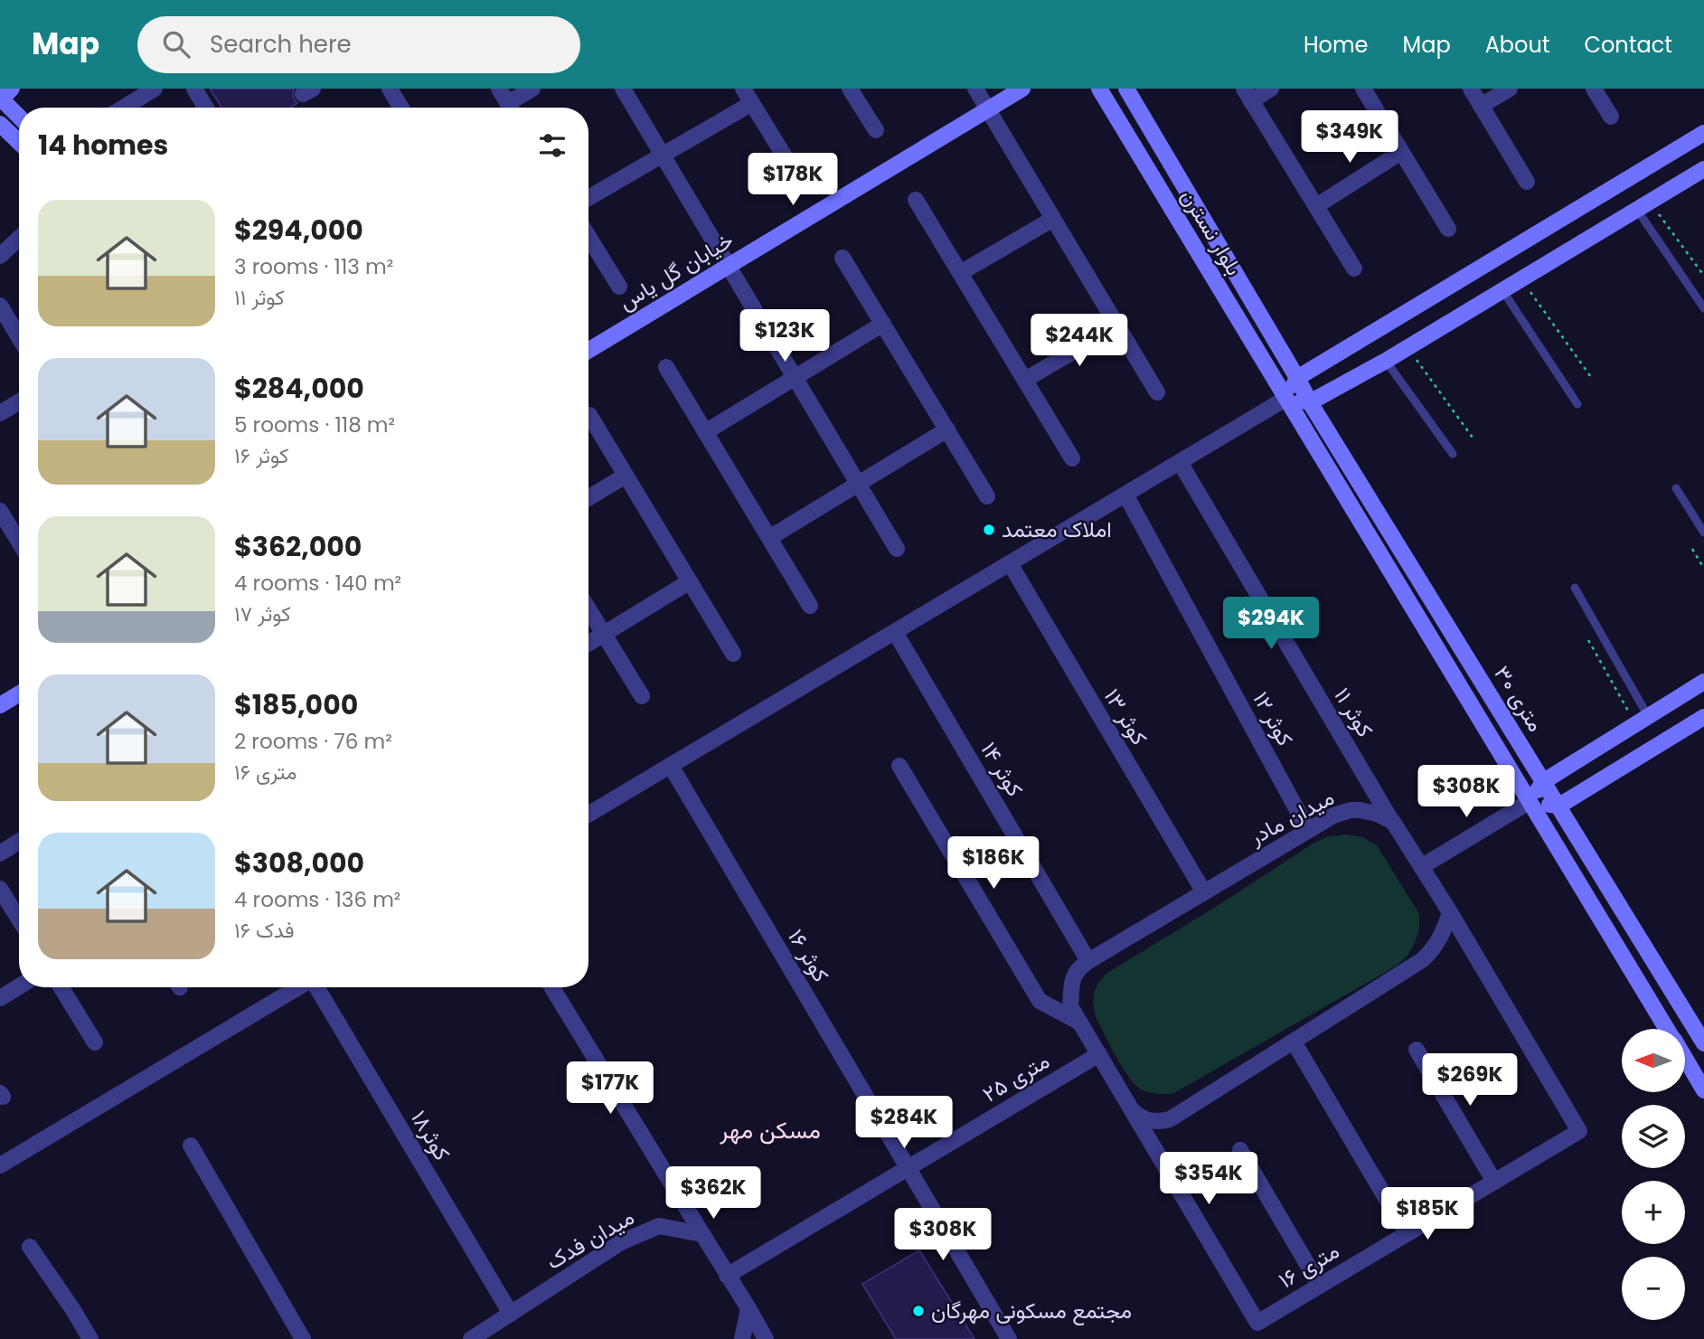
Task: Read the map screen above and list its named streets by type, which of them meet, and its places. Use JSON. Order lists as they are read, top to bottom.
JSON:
{
  "streets": {
    "street": [
      "بلوار نسترن",
      "خیابان گل یاس",
      "۳۰ متری",
      "کوثر ۱۱",
      "کوثر ۱۳",
      "کوثر ۱۲",
      "کوثر ۱۴",
      "میدان مادر",
      "کوثر ۱۶",
      "۲۵ متری",
      "کوثر۱۸",
      "میدان فدک",
      "۱۶ متری"
    ]
  },
  "crossings": [
    ["بلوار نسترن", "۳۰ متری"],
    ["کوثر ۱۱", "میدان مادر"],
    ["کوثر ۱۳", "میدان مادر"],
    ["کوثر ۱۲", "میدان مادر"],
    ["کوثر ۱۴", "میدان مادر"],
    ["میدان مادر", "۲۵ متری"],
    ["میدان مادر", "۱۶ متری"],
    ["کوثر ۱۶", "۲۵ متری"],
    ["کوثر۱۸", "میدان فدک"]
  ],
  "districts": ["مسکن مهر"],
  "places": ["املاک معتمد", "مجتمع مسکونی مهرگان"],
  "north": "left",
  "page": {
    "header": "Map",
    "search": "Search here",
    "nav": [
      "Home",
      "Map",
      "About",
      "Contact"
    ],
    "heading": "14 homes",
    "price": [
      "$349K",
      "$178K",
      "$123K",
      "$244K",
      "$294K",
      "$308K",
      "$186K",
      "$269K",
      "$177K",
      "$284K",
      "$354K",
      "$362K",
      "$185K",
      "$308K"
    ],
    "list": [
      {
        "name": "$294,000",
        "note": "3 rooms · 113 m² · کوثر ۱۱"
      },
      {
        "name": "$284,000",
        "note": "5 rooms · 118 m² · کوثر ۱۶"
      },
      {
        "name": "$362,000",
        "note": "4 rooms · 140 m² · کوثر ۱۷"
      },
      {
        "name": "$185,000",
        "note": "2 rooms · 76 m² · ۱۶ متری"
      },
      {
        "name": "$308,000",
        "note": "4 rooms · 136 m² · فدک ۱۶"
      }
    ],
    "map_buttons": ["+", "−"]
  }
}
